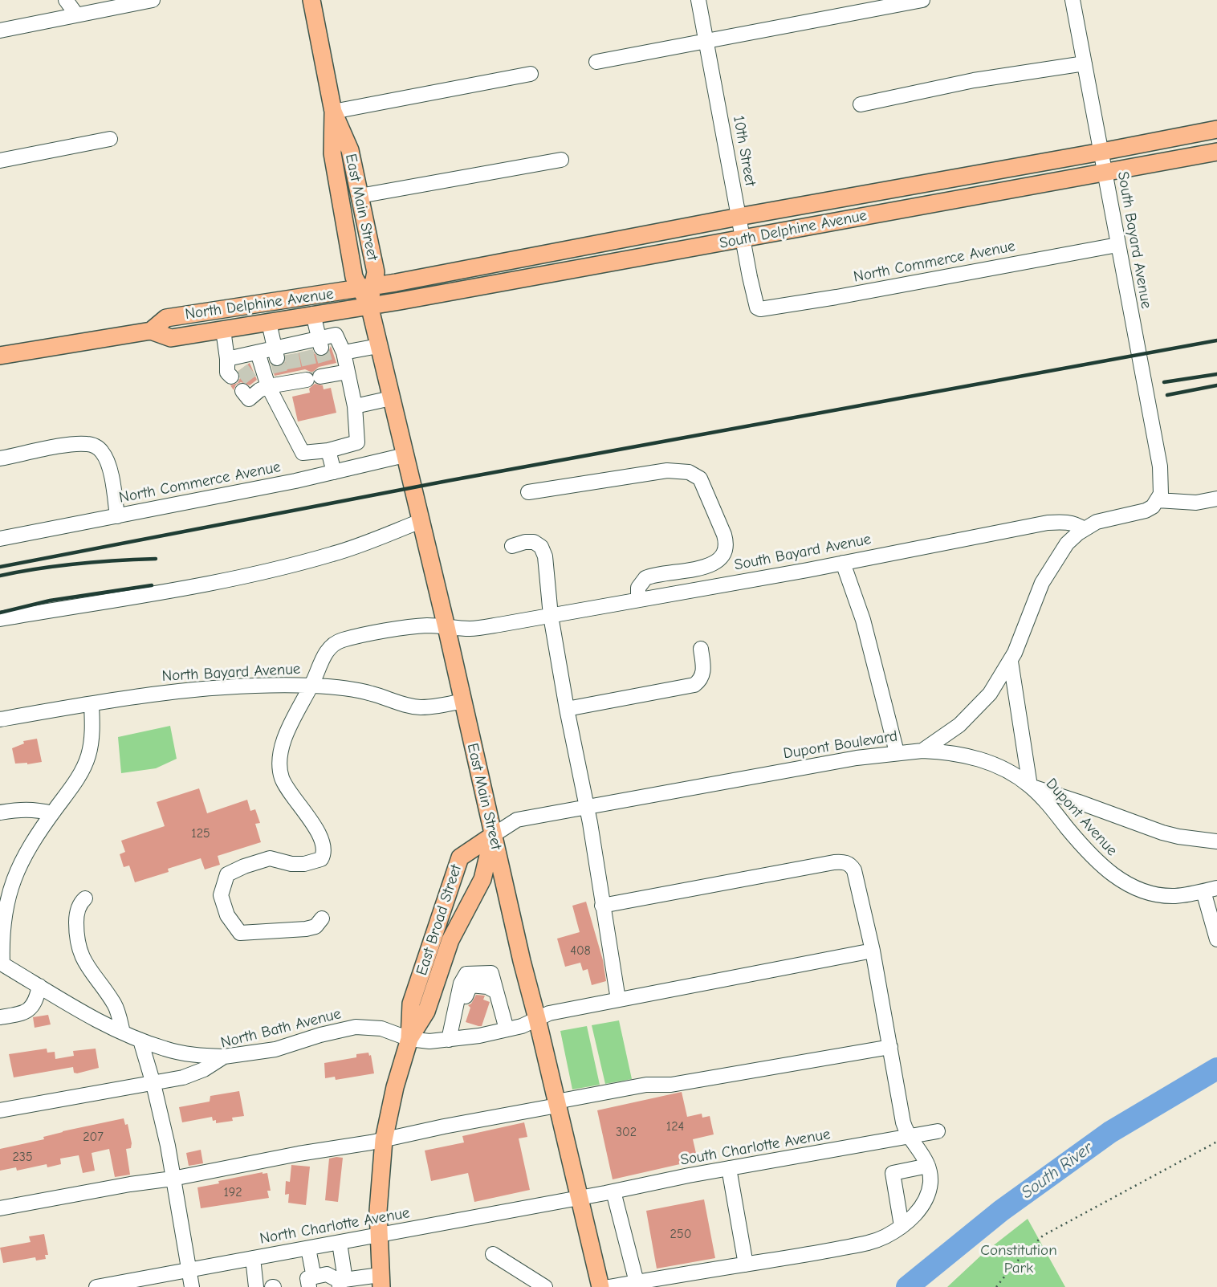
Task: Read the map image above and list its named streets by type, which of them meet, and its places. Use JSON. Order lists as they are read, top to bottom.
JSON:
{
  "streets": {
    "main road": [
      "East Main Street",
      "South Delphine Avenue",
      "North Delphine Avenue",
      "East Broad Street"
    ],
    "street": [
      "10th Street",
      "South Bayard Avenue",
      "North Commerce Avenue",
      "North Bayard Avenue",
      "Dupont Boulevard",
      "Dupont Avenue",
      "North Bath Avenue",
      "South Charlotte Avenue",
      "North Charlotte Avenue"
    ]
  },
  "crossings": [
    ["10th Street", "South Delphine Avenue"],
    ["10th Street", "North Commerce Avenue"],
    ["East Main Street", "South Delphine Avenue"],
    ["East Main Street", "South Bayard Avenue"],
    ["East Main Street", "North Commerce Avenue"],
    ["East Main Street", "North Delphine Avenue"],
    ["East Main Street", "North Bayard Avenue"],
    ["East Main Street", "Dupont Boulevard"],
    ["East Main Street", "East Broad Street"],
    ["East Main Street", "North Bath Avenue"],
    ["East Main Street", "South Charlotte Avenue"],
    ["East Main Street", "North Charlotte Avenue"],
    ["South Delphine Avenue", "South Bayard Avenue"],
    ["South Delphine Avenue", "North Delphine Avenue"],
    ["South Bayard Avenue", "North Commerce Avenue"],
    ["South Bayard Avenue", "North Bayard Avenue"],
    ["Dupont Boulevard", "Dupont Avenue"],
    ["Dupont Boulevard", "East Broad Street"],
    ["East Broad Street", "North Bath Avenue"],
    ["East Broad Street", "North Charlotte Avenue"],
    ["South Charlotte Avenue", "North Charlotte Avenue"]
  ],
  "water": ["South River"],
  "parks": ["Constitution Park"],
  "house_numbers": [
    "125",
    "408",
    "124",
    "302",
    "207",
    "235",
    "192",
    "250"
  ]
}
